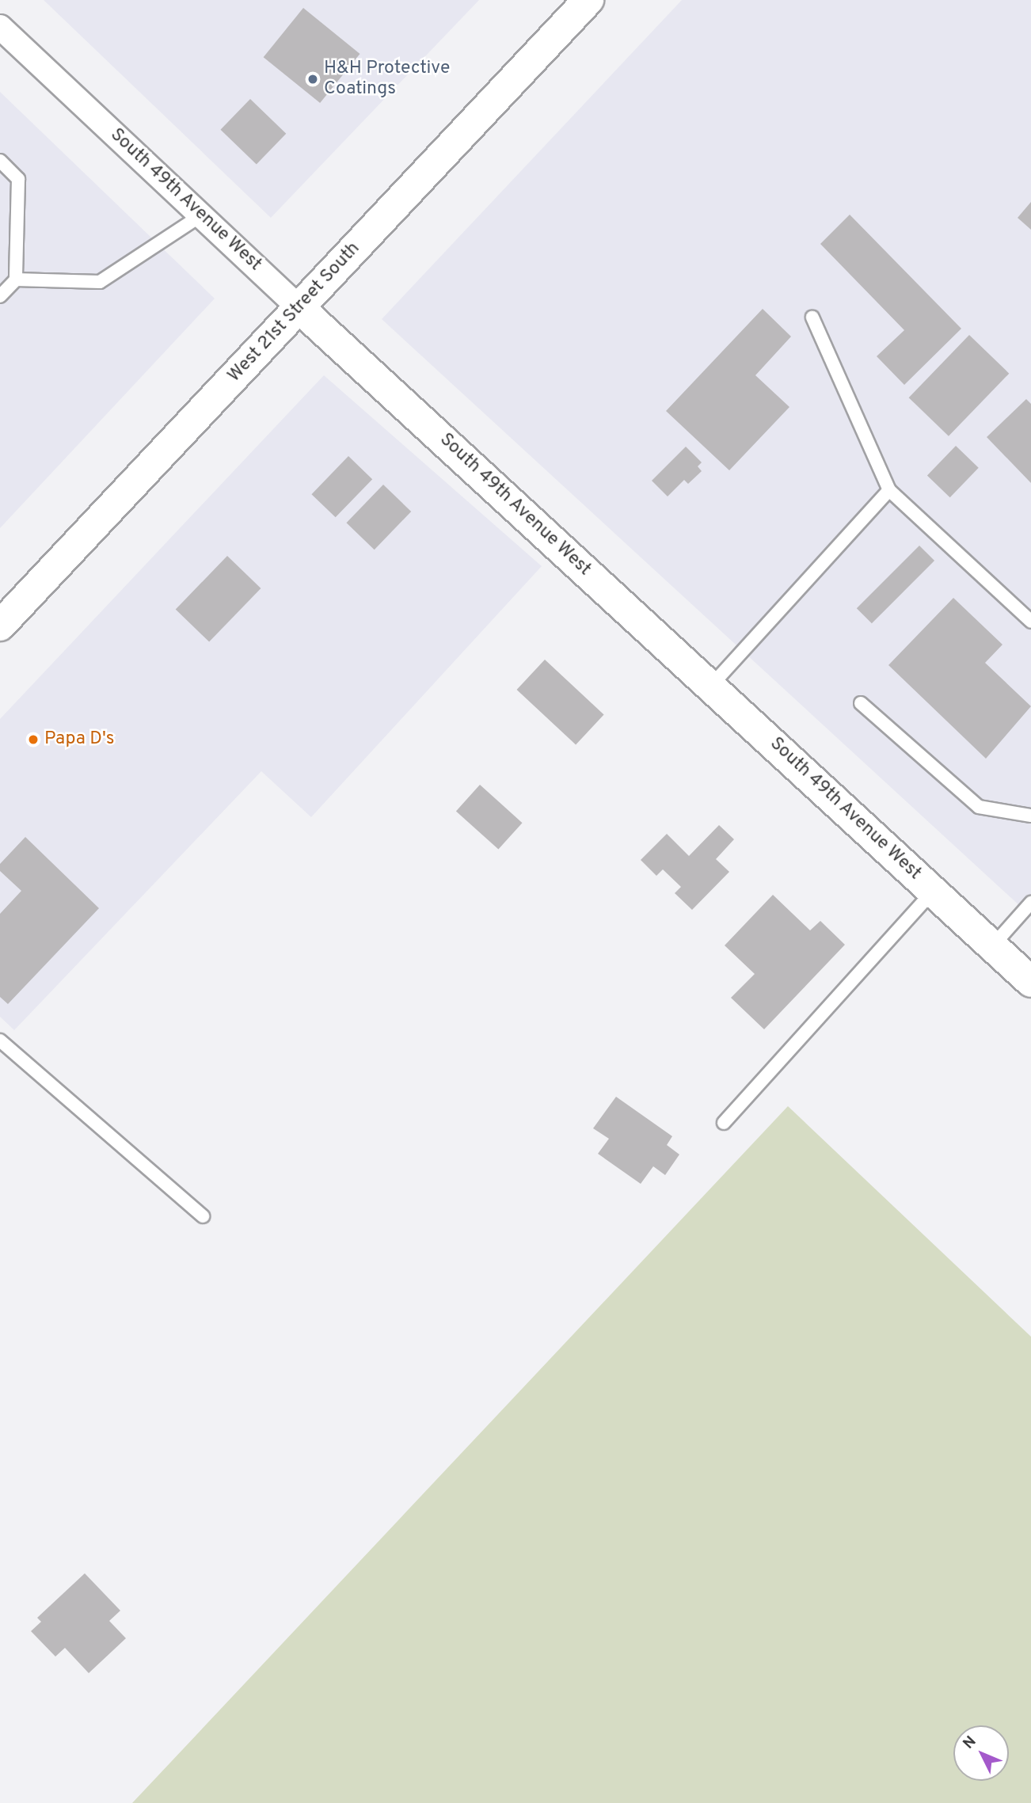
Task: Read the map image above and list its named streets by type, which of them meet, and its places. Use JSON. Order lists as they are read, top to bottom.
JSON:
{
  "streets": {
    "street": ["South 49th Avenue West", "West 21st Street South"]
  },
  "crossings": [
    ["South 49th Avenue West", "West 21st Street South"]
  ],
  "places": ["H&H Protective Coatings", "Papa D's"],
  "north": "top left"
}
